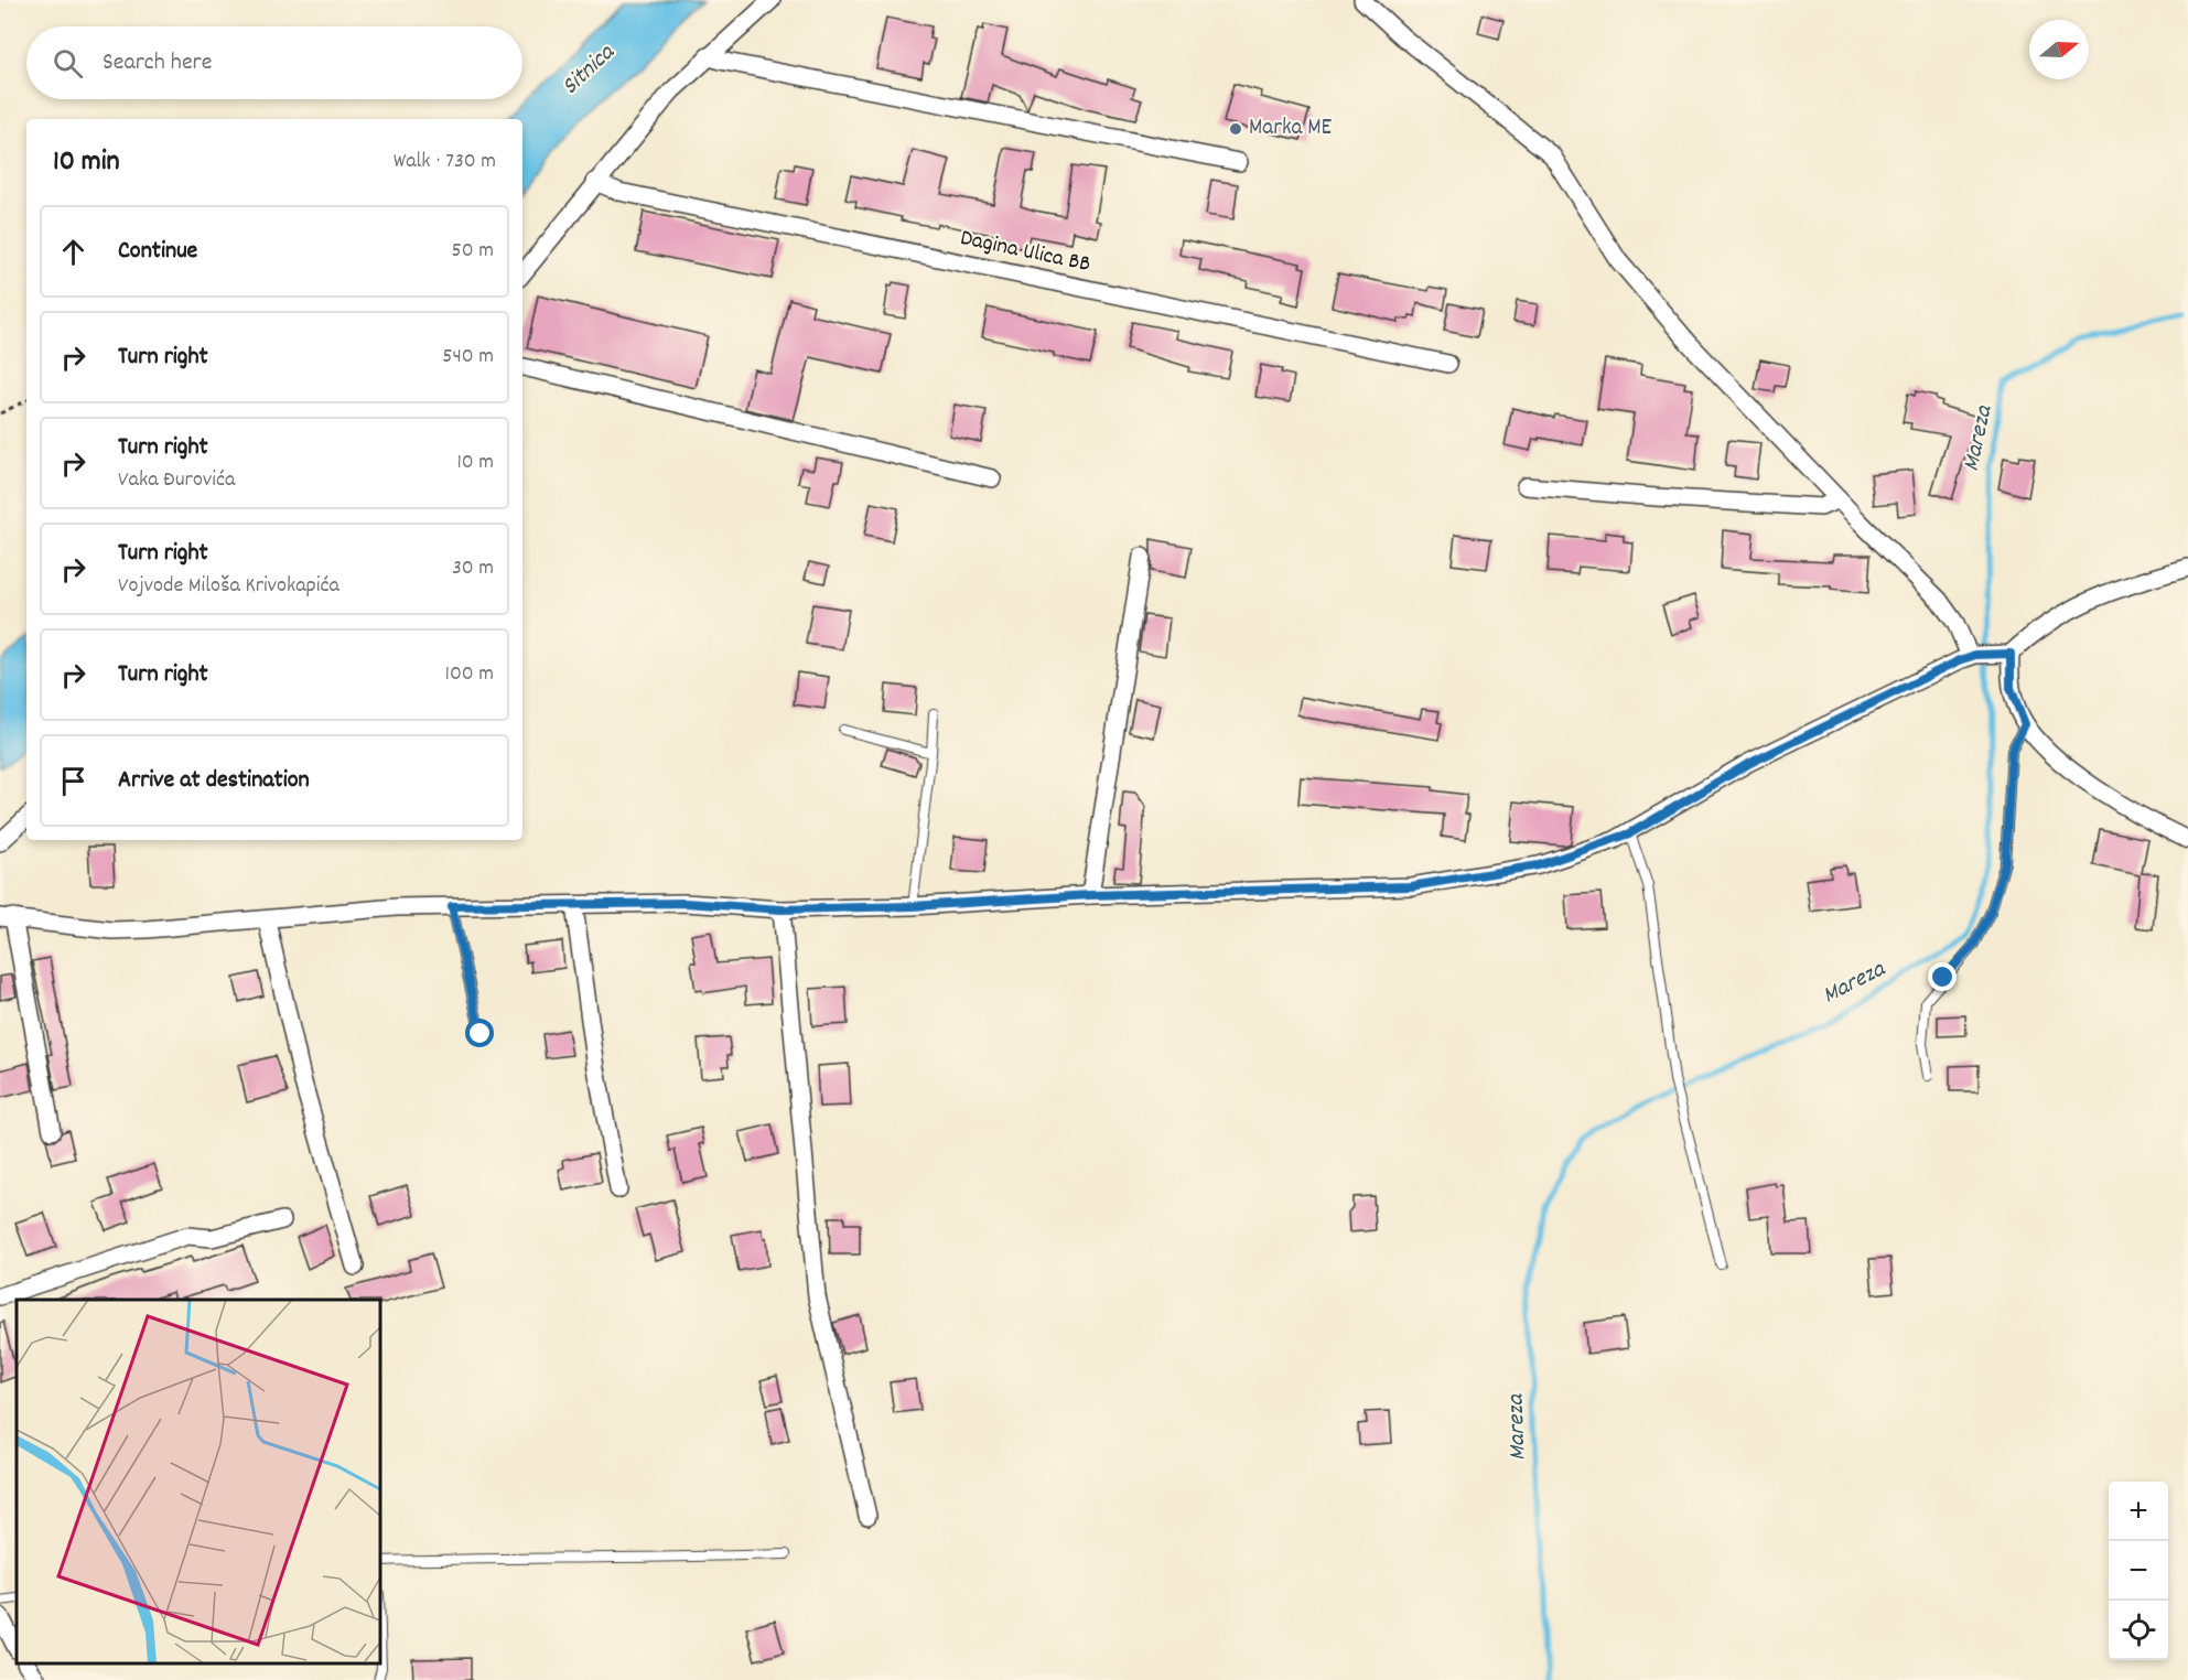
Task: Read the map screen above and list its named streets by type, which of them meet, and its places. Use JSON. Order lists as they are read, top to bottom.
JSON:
{
  "streets": {
    "street": ["Dagina Ulica BB"]
  },
  "water": ["Sitnica", "Mareza"],
  "places": ["Marka ME"],
  "north": "right",
  "page": {
    "search": "Search here",
    "heading": ["10 min", "Walk · 730 m"],
    "list": [
      ["Continue", "50 m"],
      ["Turn right", "540 m"],
      ["Turn right", "Vaka Đurovića", "10 m"],
      ["Turn right", "Vojvode Miloša Krivokapića", "30 m"],
      ["Turn right", "100 m"],
      "Arrive at destination"
    ],
    "map_buttons": ["+", "−"]
  }
}
